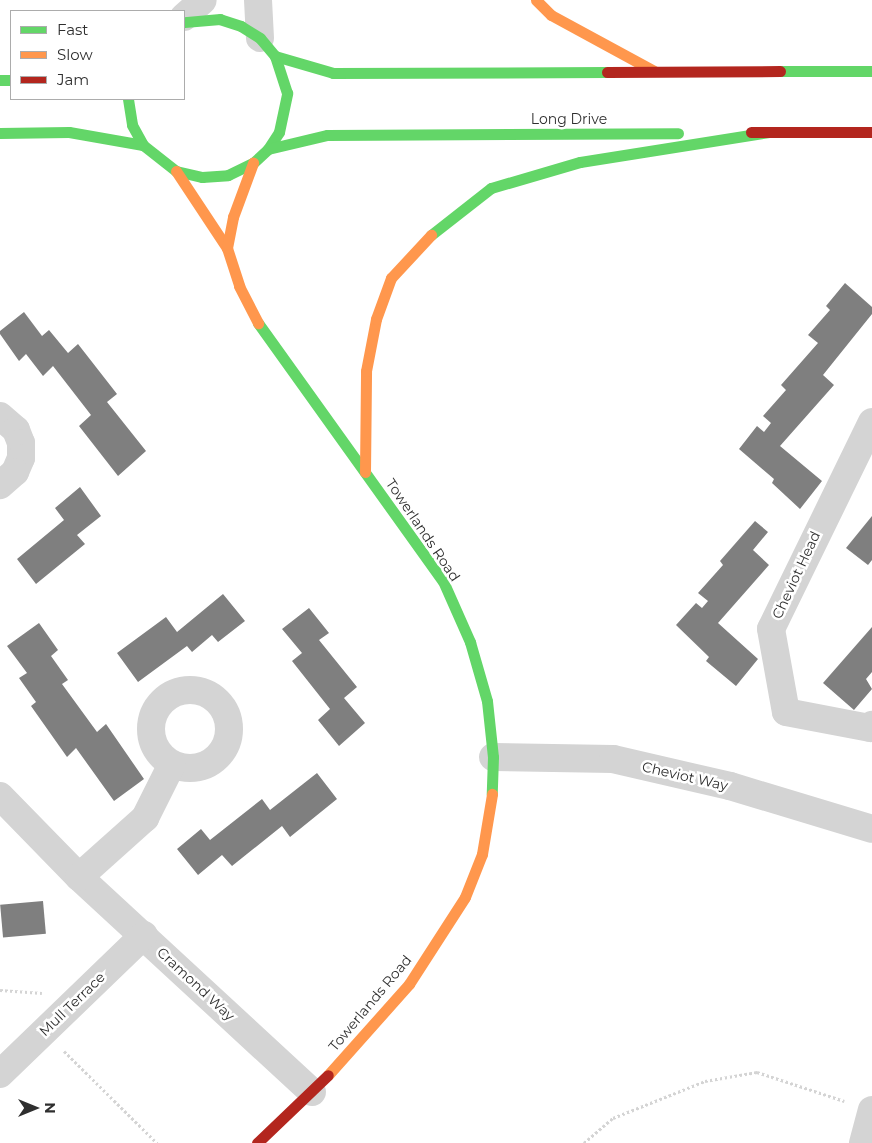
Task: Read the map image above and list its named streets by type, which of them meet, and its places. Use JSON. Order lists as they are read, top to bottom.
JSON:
{
  "streets": {
    "main road": ["Long Drive", "Towerlands Road"],
    "street": [
      "Cheviot Head",
      "Cheviot Way",
      "Cramond Way",
      "Mull Terrace"
    ]
  },
  "crossings": [
    ["Towerlands Road", "Cheviot Way"],
    ["Towerlands Road", "Cramond Way"],
    ["Cramond Way", "Mull Terrace"]
  ],
  "legend": ["Fast", "Slow", "Jam"],
  "north": "right"
}
